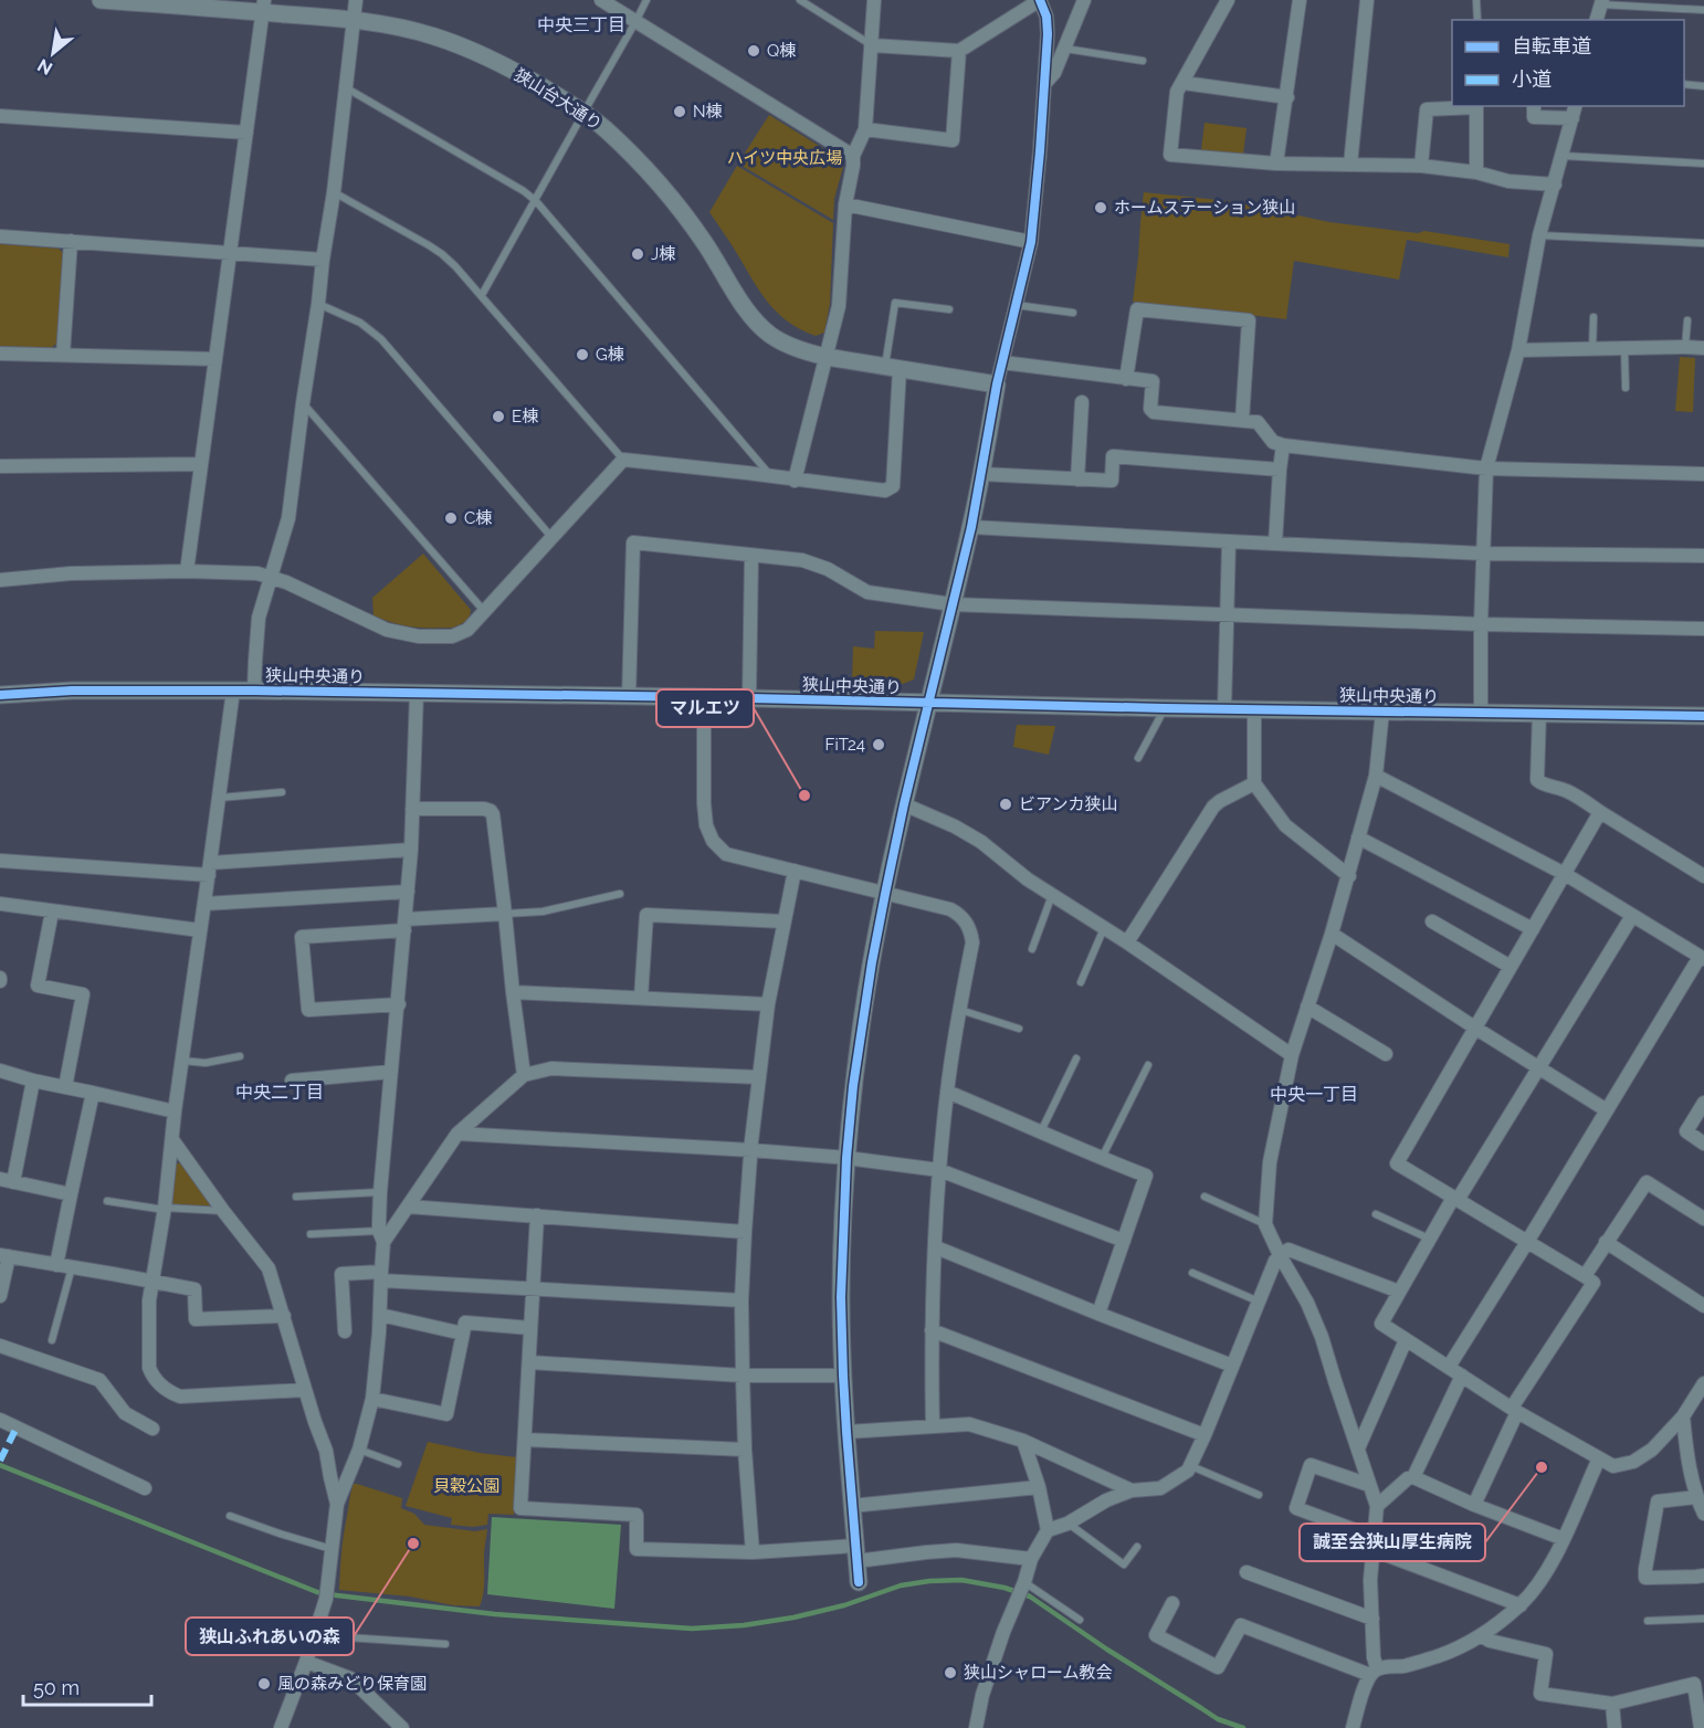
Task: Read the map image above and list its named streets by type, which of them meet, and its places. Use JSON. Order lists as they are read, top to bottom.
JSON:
{
  "streets": {
    "street": ["狭山台大通り", "狭山中央通り"]
  },
  "districts": ["中央三丁目", "中央二丁目", "中央一丁目"],
  "parks": ["ハイツ中央広場", "貝穀公園"],
  "places": [
    "Q棟",
    "N棟",
    "ホームステーション狭山",
    "J棟",
    "G棟",
    "E棟",
    "C棟",
    "FiT24",
    "マルエツ",
    "ビアンカ狭山",
    "誠至会狭山厚生病院",
    "狭山ふれあいの森",
    "狭山シャローム教会",
    "風の森みどり保育園"
  ],
  "legend": ["自転車道", "小道"],
  "scale_bar": "50 m",
  "north": "bottom left"
}
